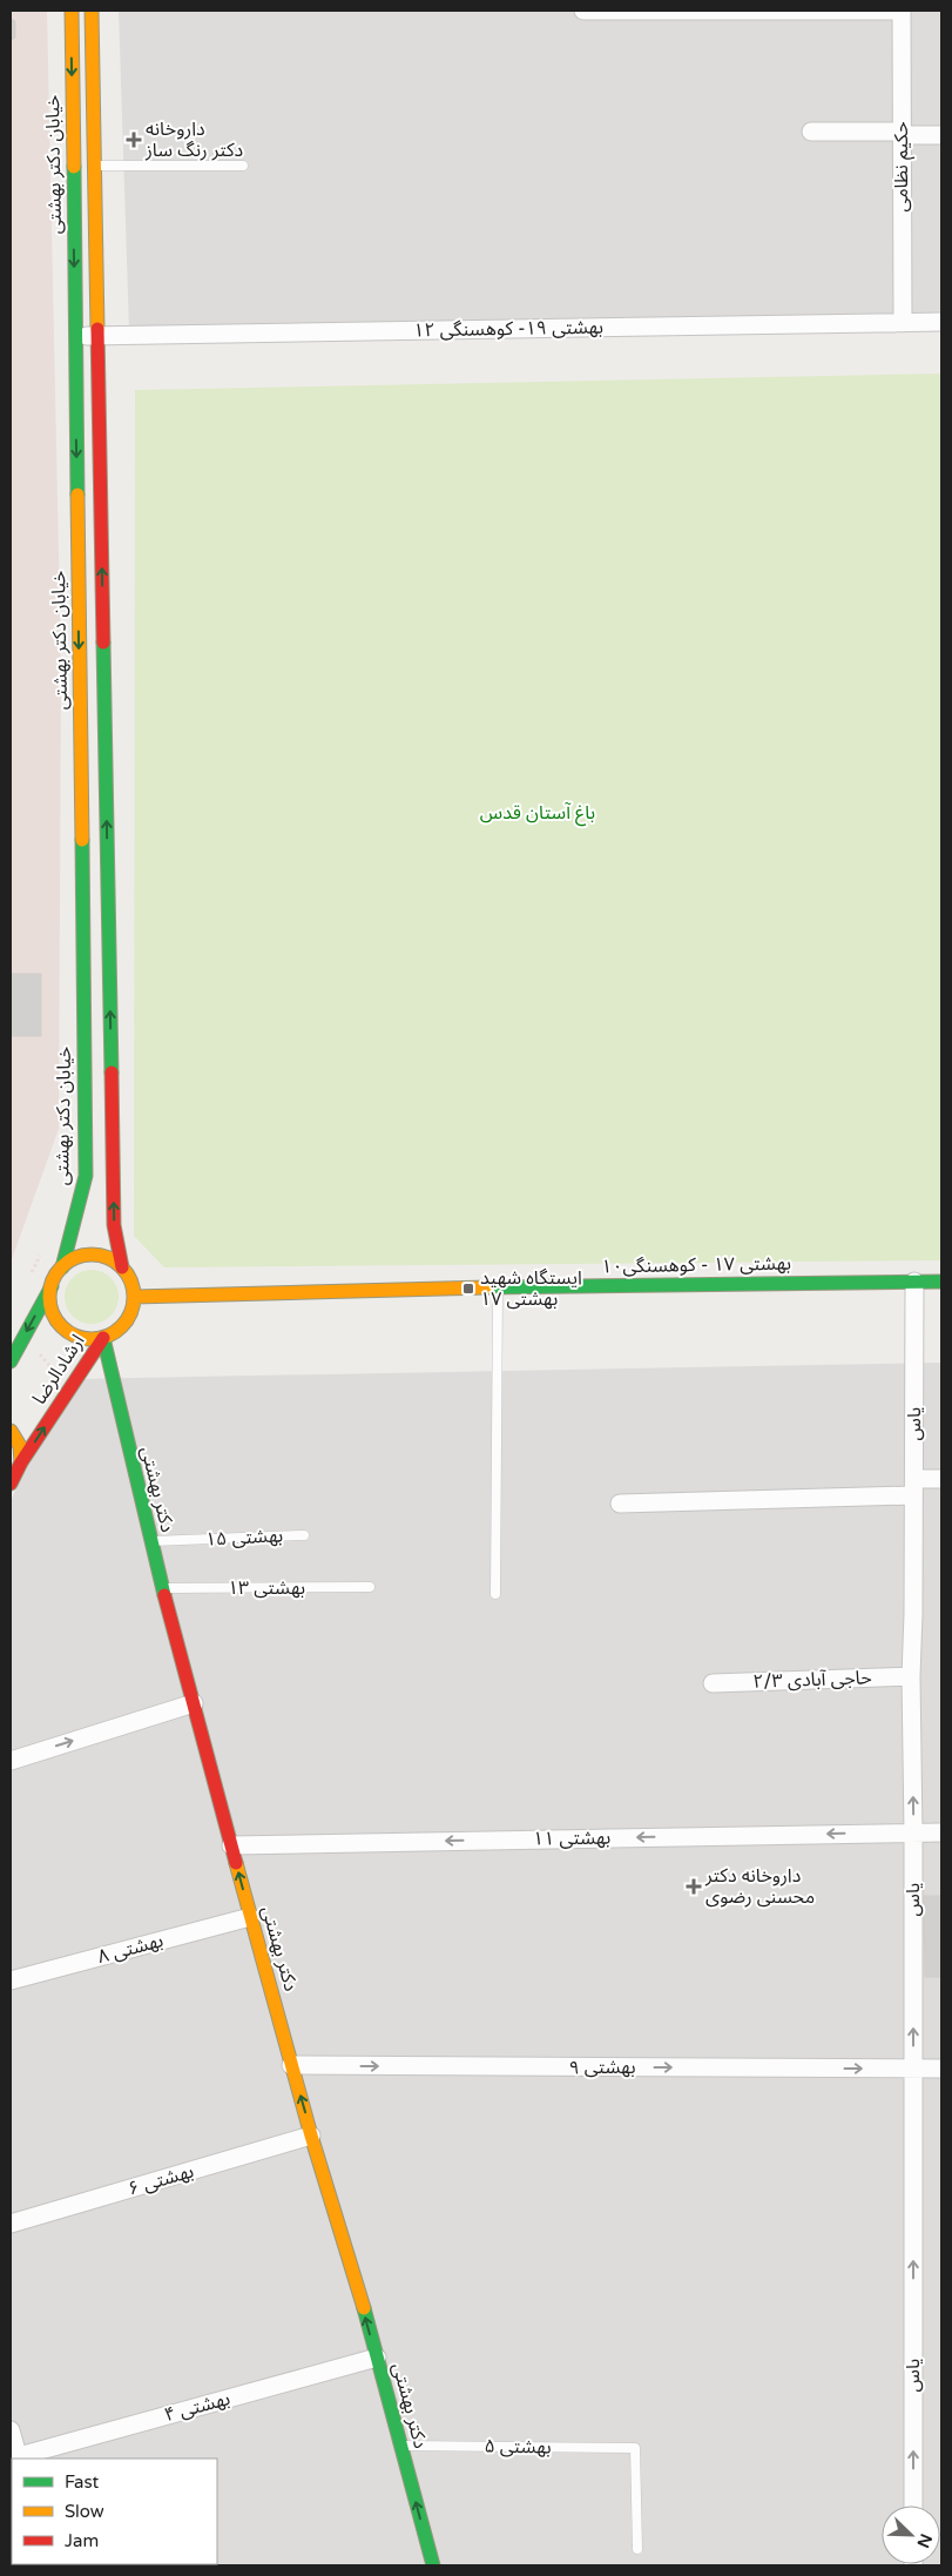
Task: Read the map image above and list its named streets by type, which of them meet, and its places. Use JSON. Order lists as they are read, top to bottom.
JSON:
{
  "streets": {
    "street": [
      "خیابان دکتر بهشتی",
      "حکیم نظامی",
      "بهشتی ۱۹- کوهسنگی ۱۲",
      "بهشتی ۱۷ - کوهسنگی۱۰",
      "ارشادالرضا",
      "یاس",
      "دکتر بهشتی",
      "حاجی آبادی ۲/۳",
      "بهشتی ۱۱",
      "بهشتی ۸",
      "بهشتی ۹",
      "بهشتی ۶",
      "بهشتی ۴"
    ],
    "lane": ["بهشتی ۱۵", "بهشتی ۱۳", "بهشتی ۵"]
  },
  "crossings": [
    ["خیابان دکتر بهشتی", "بهشتی ۱۹- کوهسنگی ۱۲"],
    ["خیابان دکتر بهشتی", "بهشتی ۱۷ - کوهسنگی۱۰"],
    ["خیابان دکتر بهشتی", "ارشادالرضا"],
    ["خیابان دکتر بهشتی", "دکتر بهشتی"],
    ["حکیم نظامی", "بهشتی ۱۹- کوهسنگی ۱۲"],
    ["بهشتی ۱۷ - کوهسنگی۱۰", "ارشادالرضا"],
    ["بهشتی ۱۷ - کوهسنگی۱۰", "یاس"],
    ["بهشتی ۱۷ - کوهسنگی۱۰", "دکتر بهشتی"],
    ["ارشادالرضا", "دکتر بهشتی"],
    ["یاس", "حاجی آبادی ۲/۳"],
    ["یاس", "بهشتی ۱۱"],
    ["یاس", "بهشتی ۹"],
    ["دکتر بهشتی", "بهشتی ۱۵"],
    ["دکتر بهشتی", "بهشتی ۱۳"],
    ["دکتر بهشتی", "بهشتی ۱۱"],
    ["دکتر بهشتی", "بهشتی ۸"],
    ["دکتر بهشتی", "بهشتی ۹"],
    ["دکتر بهشتی", "بهشتی ۶"],
    ["دکتر بهشتی", "بهشتی ۴"],
    ["دکتر بهشتی", "بهشتی ۵"]
  ],
  "one_way": [
    "یاس",
    "دکتر بهشتی",
    "بهشتی ۱۱",
    "بهشتی ۹"
  ],
  "parks": ["باغ آستان قدس"],
  "places": {
    "health": ["داروخانه دکتر رنگ ساز", "داروخانه دکتر محسنی رضوی"],
    "transit": ["ایستگاه شهید بهشتی ۱۷"]
  },
  "legend": ["Fast", "Slow", "Jam"],
  "north": "bottom right"
}
